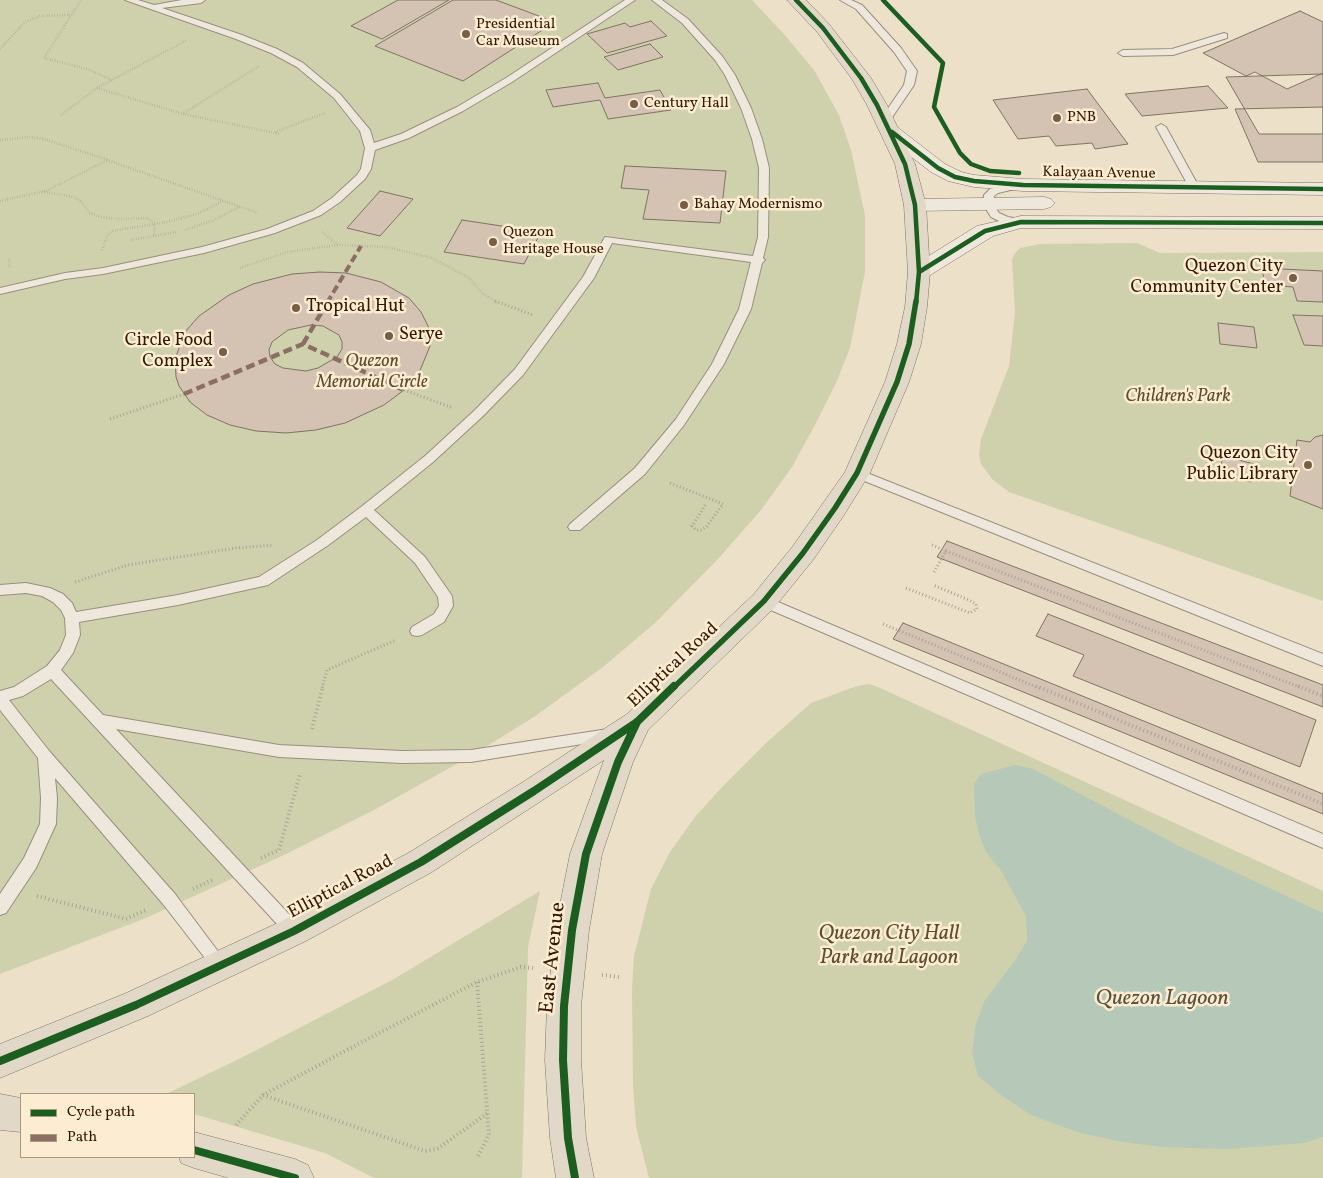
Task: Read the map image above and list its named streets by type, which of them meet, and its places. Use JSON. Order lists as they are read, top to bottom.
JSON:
{
  "streets": {
    "main road": ["Kalayaan Avenue", "Elliptical Road", "East Avenue"]
  },
  "crossings": [
    ["Kalayaan Avenue", "Elliptical Road"],
    ["Elliptical Road", "East Avenue"]
  ],
  "water": ["Quezon Lagoon"],
  "parks": ["Quezon Memorial Circle", "Children's Park", "Quezon City Hall Park and Lagoon"],
  "places": [
    "Presidential Car Museum",
    "Century Hall",
    "PNB",
    "Bahay Modernismo",
    "Quezon Heritage House",
    "Quezon City Community Center",
    "Tropical Hut",
    "Serye",
    "Circle Food Complex",
    "Quezon City Public Library"
  ],
  "legend": ["Cycle path", "Path"]
}
